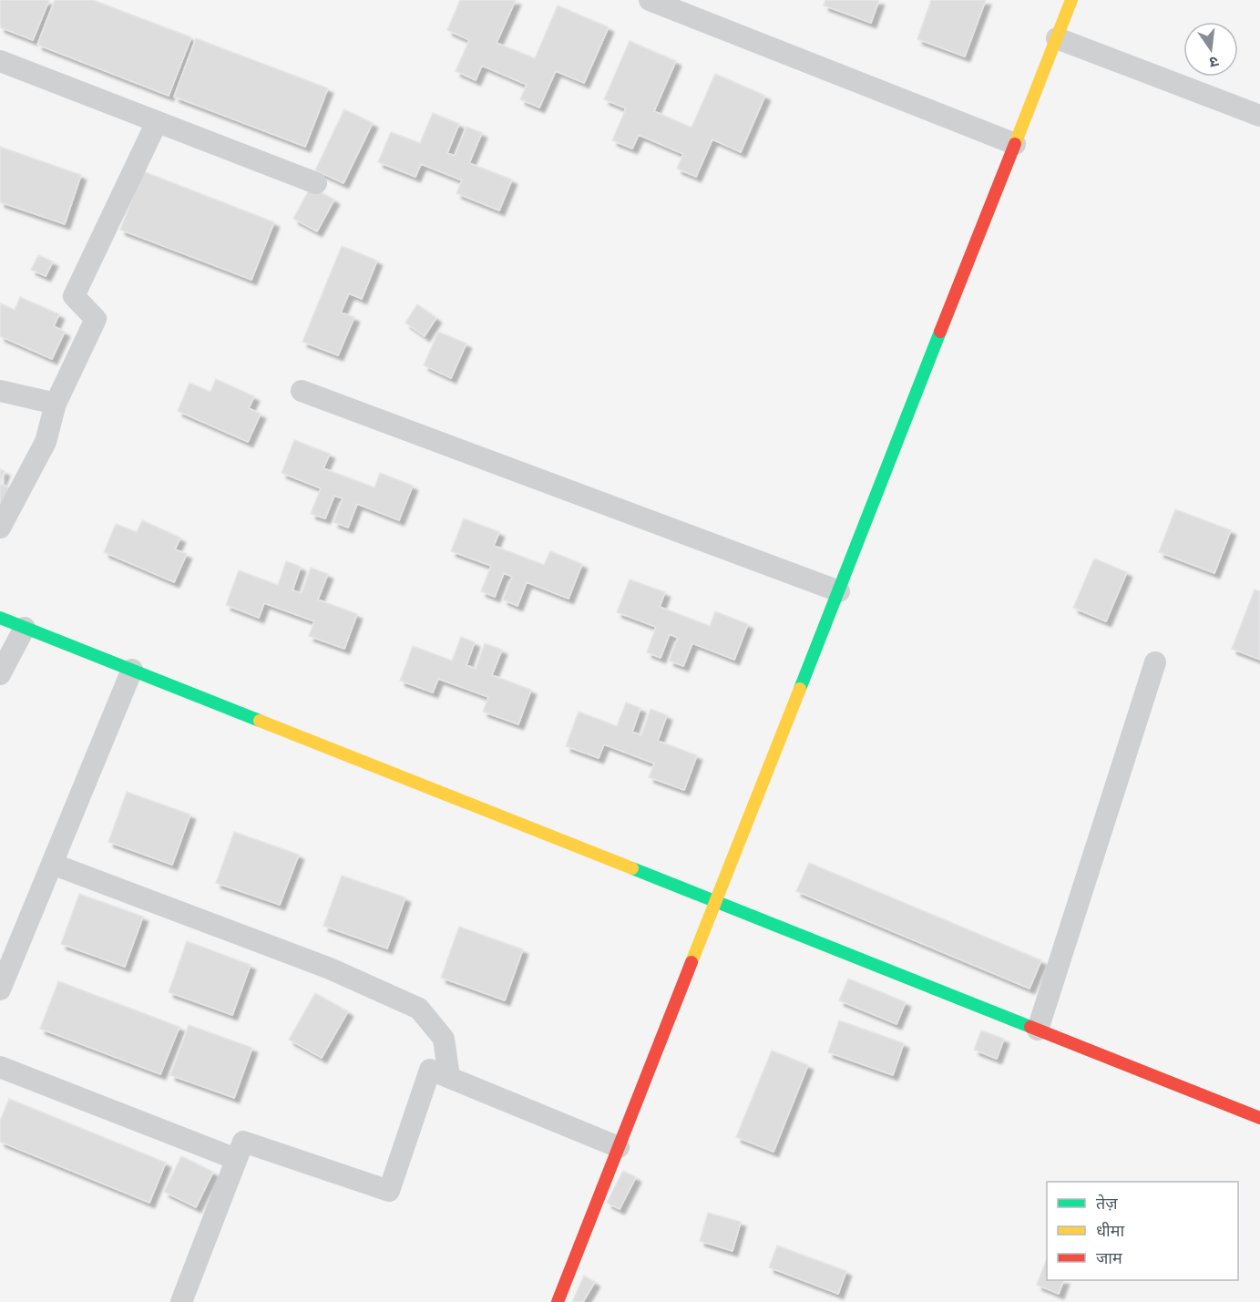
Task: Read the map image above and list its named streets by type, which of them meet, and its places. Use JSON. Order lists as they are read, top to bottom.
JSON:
{
  "legend": ["तेज़", "धीमा", "जाम"],
  "north": "bottom"
}
